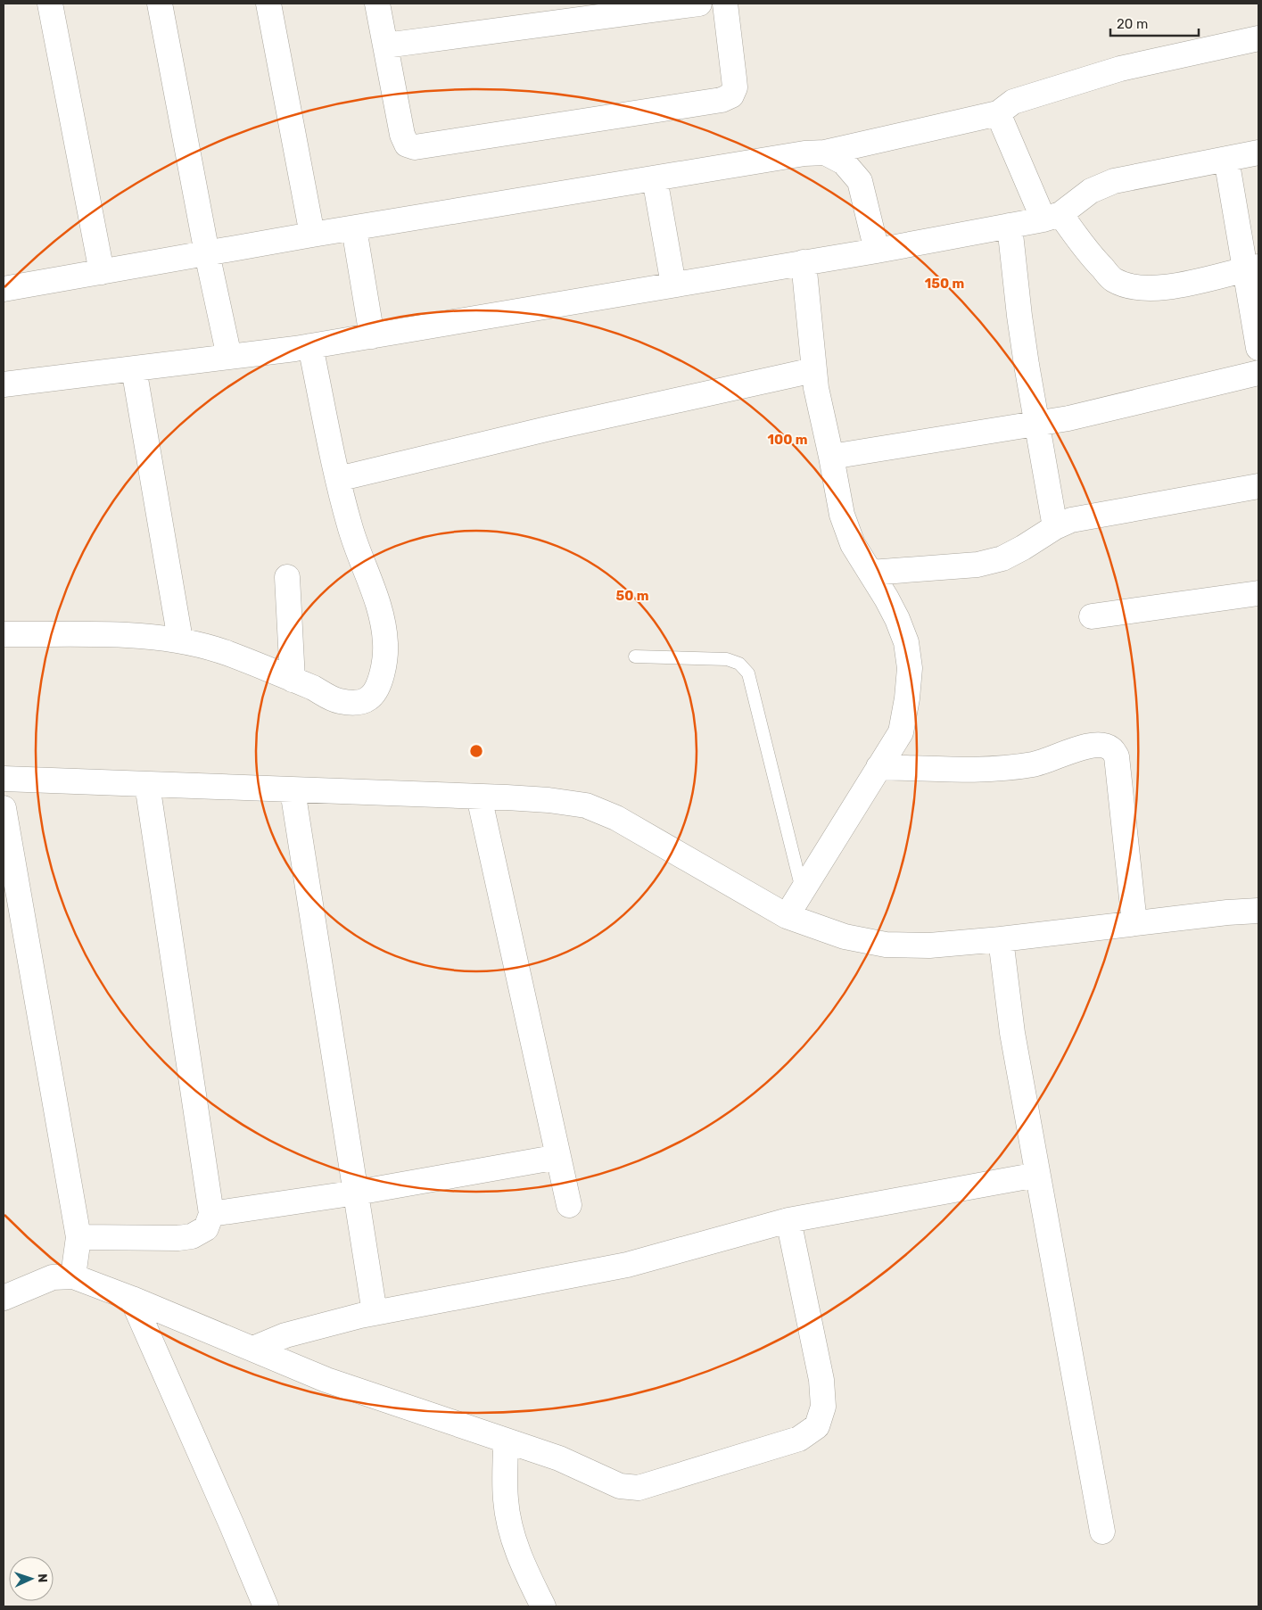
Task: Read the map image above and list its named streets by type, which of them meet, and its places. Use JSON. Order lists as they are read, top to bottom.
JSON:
{
  "scale_bar": "20 m",
  "north": "right",
  "rings": ["150 m", "100 m", "50 m"]
}
